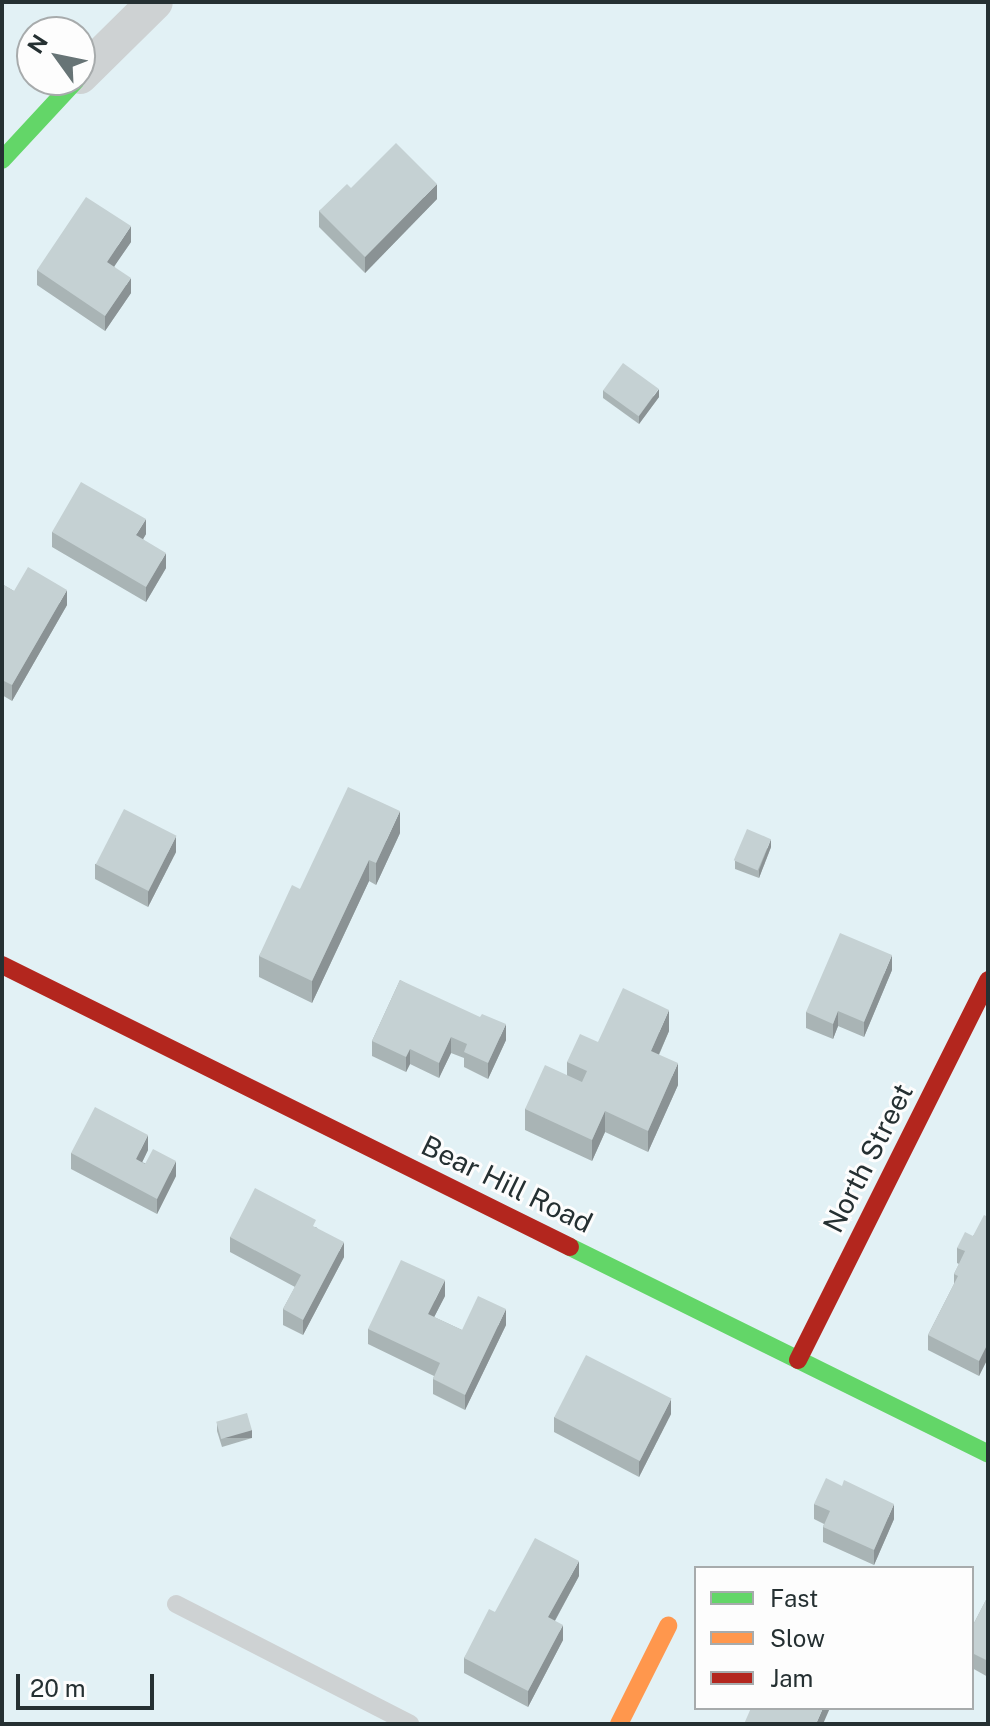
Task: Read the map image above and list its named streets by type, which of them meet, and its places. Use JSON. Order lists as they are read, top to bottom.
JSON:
{
  "streets": {
    "street": ["North Street", "Bear Hill Road"]
  },
  "crossings": [
    ["North Street", "Bear Hill Road"]
  ],
  "legend": ["Fast", "Slow", "Jam"],
  "scale_bar": "20 m",
  "north": "top left"
}
